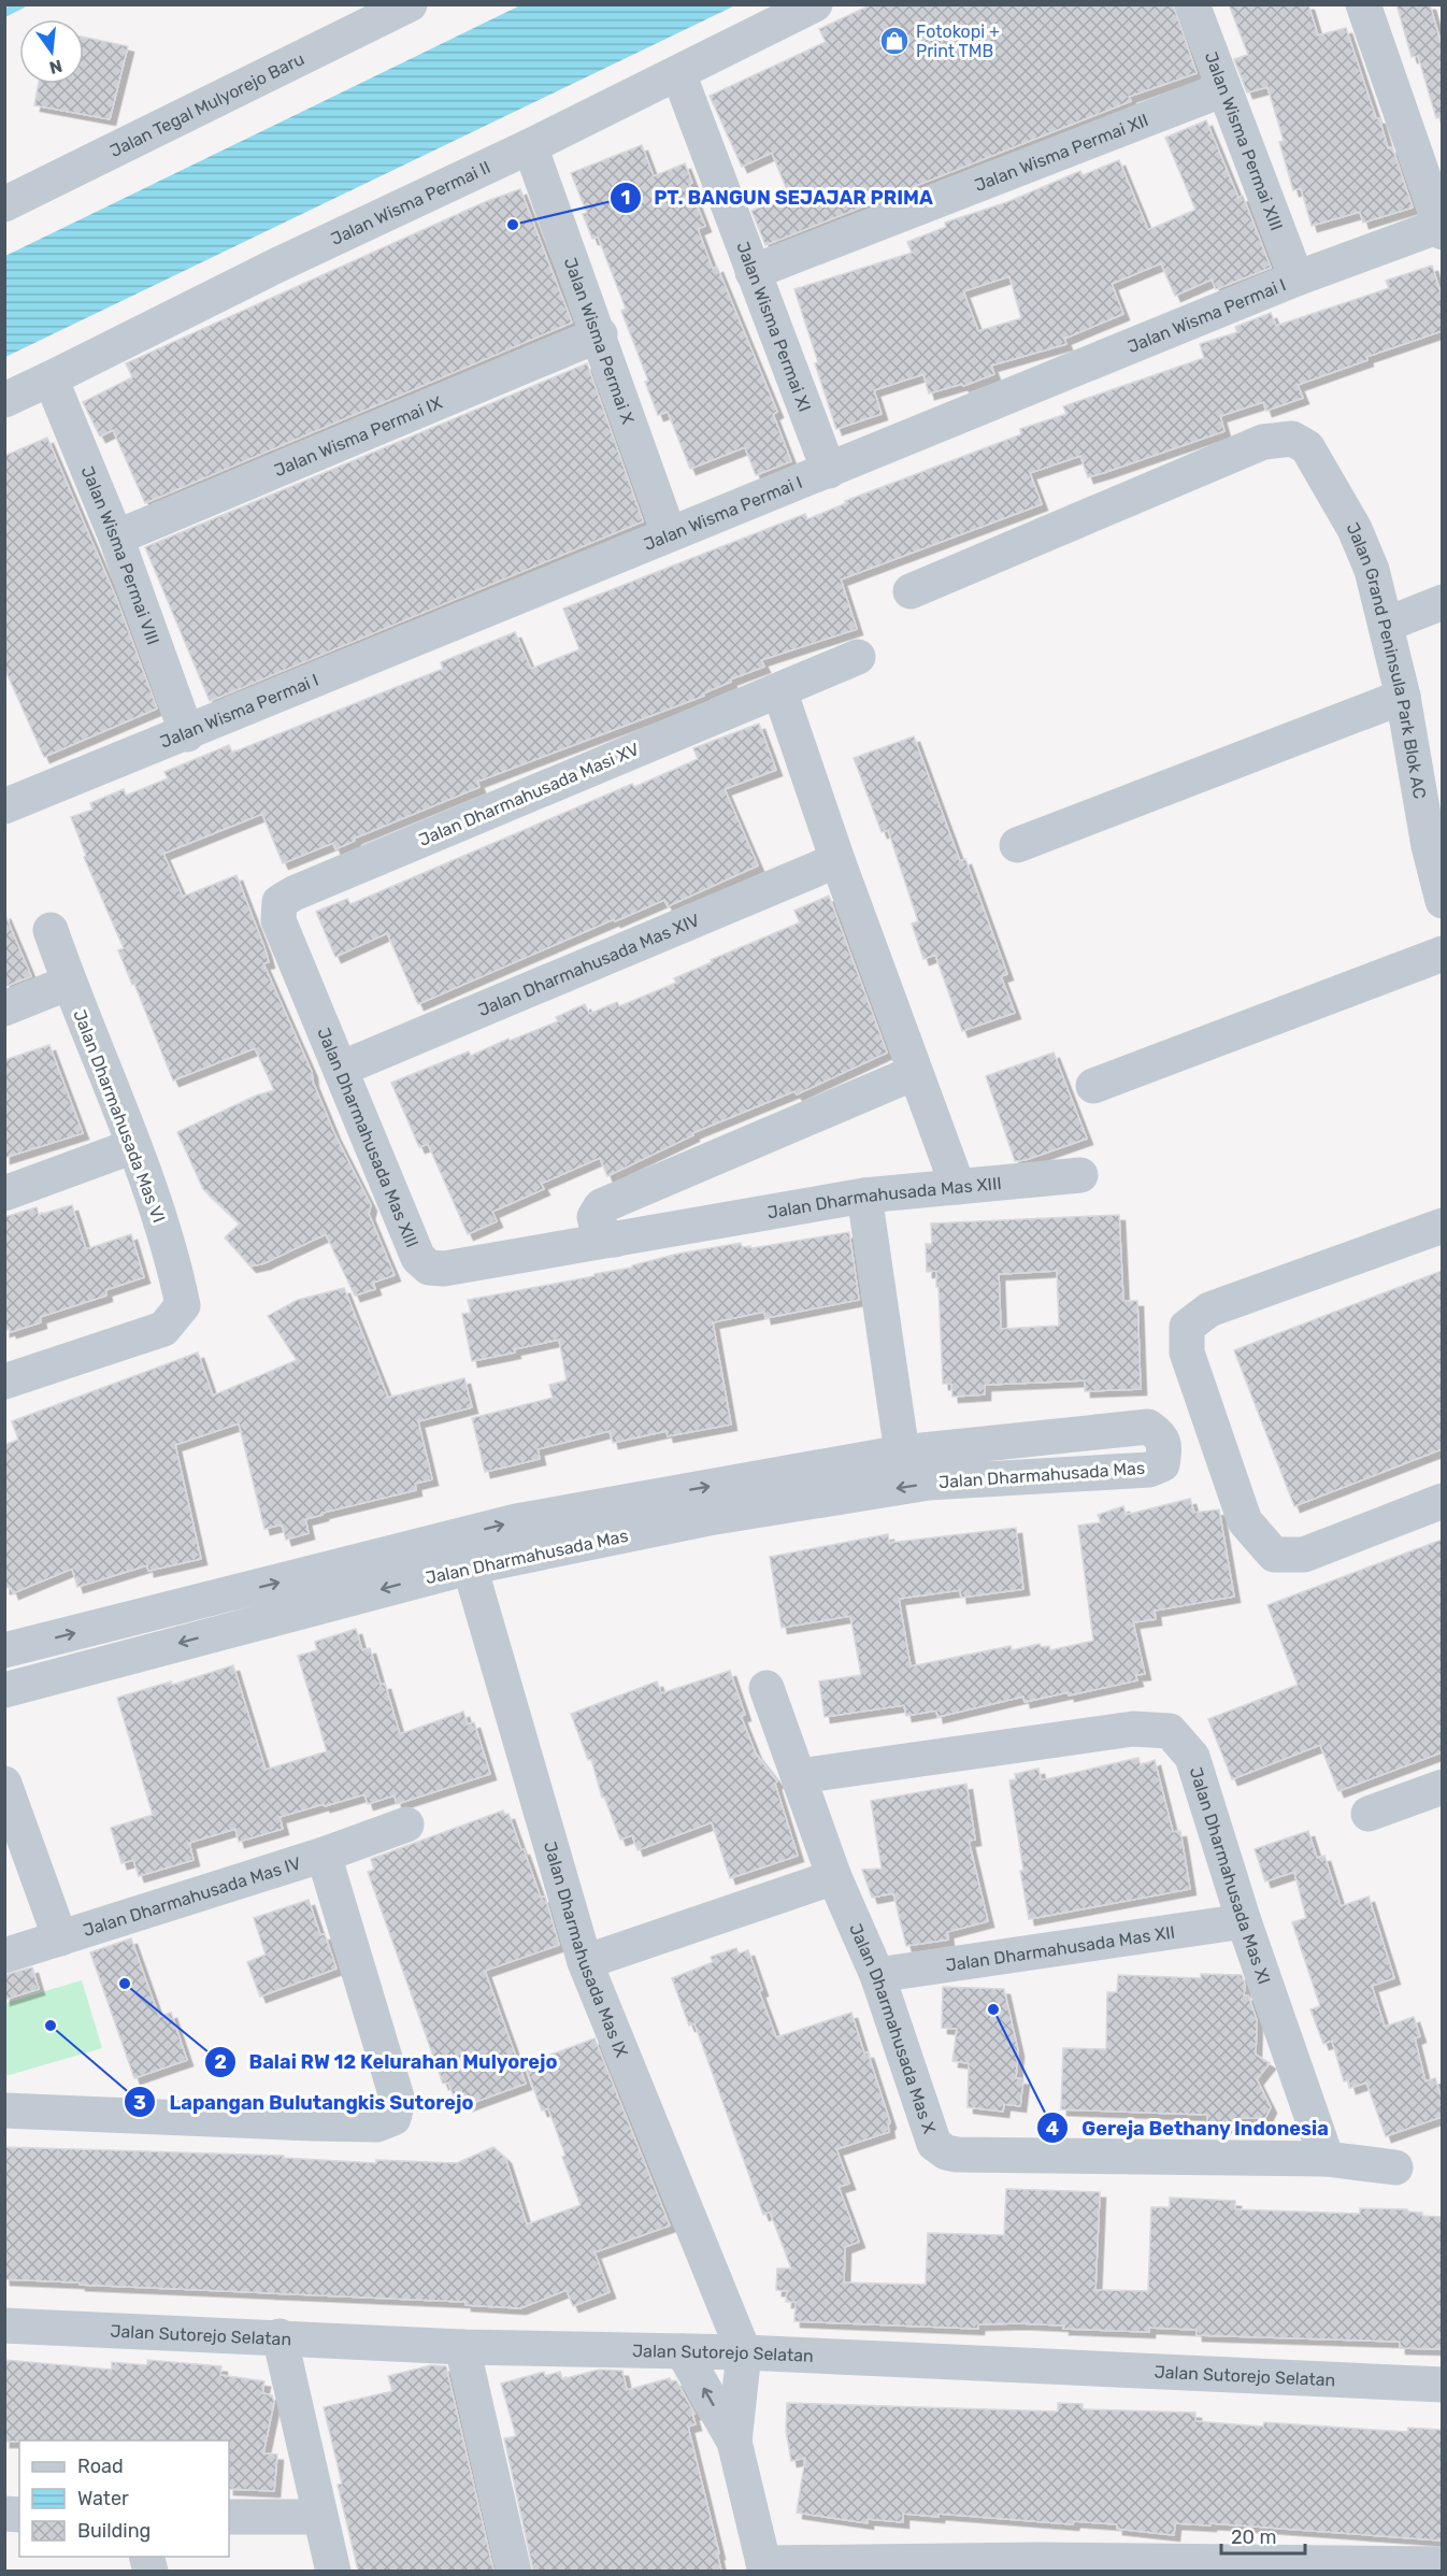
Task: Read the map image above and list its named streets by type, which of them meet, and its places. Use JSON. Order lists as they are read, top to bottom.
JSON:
{
  "streets": {
    "street": [
      "Jalan Tegal Mulyorejo Baru",
      "Jalan Wisma Permai XIII",
      "Jalan Wisma Permai XII",
      "Jalan Wisma Permai II",
      "Jalan Wisma Permai I",
      "Jalan Wisma Permai XI",
      "Jalan Wisma Permai X",
      "Jalan Wisma Permai IX",
      "Jalan Wisma Permai VIII",
      "Jalan Grand Peninsula Park Blok AC",
      "Jalan Dharmahusada Masi XV",
      "Jalan Dharmahusada Mas XIV",
      "Jalan Dharmahusada Mas VI",
      "Jalan Dharmahusada Mas XIII",
      "Jalan Dharmahusada Mas",
      "Jalan Dharmahusada Mas XI",
      "Jalan Dharmahusada Mas IV",
      "Jalan Dharmahusada Mas XII",
      "Jalan Dharmahusada Mas IX",
      "Jalan Dharmahusada Mas X",
      "Jalan Sutorejo Selatan"
    ]
  },
  "crossings": [
    ["Jalan Wisma Permai XIII", "Jalan Wisma Permai XII"],
    ["Jalan Wisma Permai XIII", "Jalan Wisma Permai I"],
    ["Jalan Wisma Permai XII", "Jalan Wisma Permai XI"],
    ["Jalan Wisma Permai II", "Jalan Wisma Permai XI"],
    ["Jalan Wisma Permai II", "Jalan Wisma Permai X"],
    ["Jalan Wisma Permai II", "Jalan Wisma Permai VIII"],
    ["Jalan Wisma Permai I", "Jalan Wisma Permai XI"],
    ["Jalan Wisma Permai I", "Jalan Wisma Permai X"],
    ["Jalan Wisma Permai I", "Jalan Wisma Permai VIII"],
    ["Jalan Wisma Permai X", "Jalan Wisma Permai IX"],
    ["Jalan Wisma Permai IX", "Jalan Wisma Permai VIII"],
    ["Jalan Dharmahusada Masi XV", "Jalan Dharmahusada Mas XIII"],
    ["Jalan Dharmahusada Mas XIV", "Jalan Dharmahusada Mas XIII"],
    ["Jalan Dharmahusada Mas", "Jalan Dharmahusada Mas IX"],
    ["Jalan Dharmahusada Mas XI", "Jalan Dharmahusada Mas XII"],
    ["Jalan Dharmahusada Mas XI", "Jalan Dharmahusada Mas X"],
    ["Jalan Dharmahusada Mas XII", "Jalan Dharmahusada Mas X"],
    ["Jalan Dharmahusada Mas IX", "Jalan Sutorejo Selatan"]
  ],
  "places": {
    "shop": ["Fotokopi + Print TMB"],
    "other": [
      "PT. BANGUN SEJAJAR PRIMA",
      "Balai RW 12 Kelurahan Mulyorejo",
      "Gereja Bethany Indonesia",
      "Lapangan Bulutangkis Sutorejo"
    ]
  },
  "legend": ["Road", "Water", "Building"],
  "scale_bar": "20 m",
  "north": "bottom"
}
